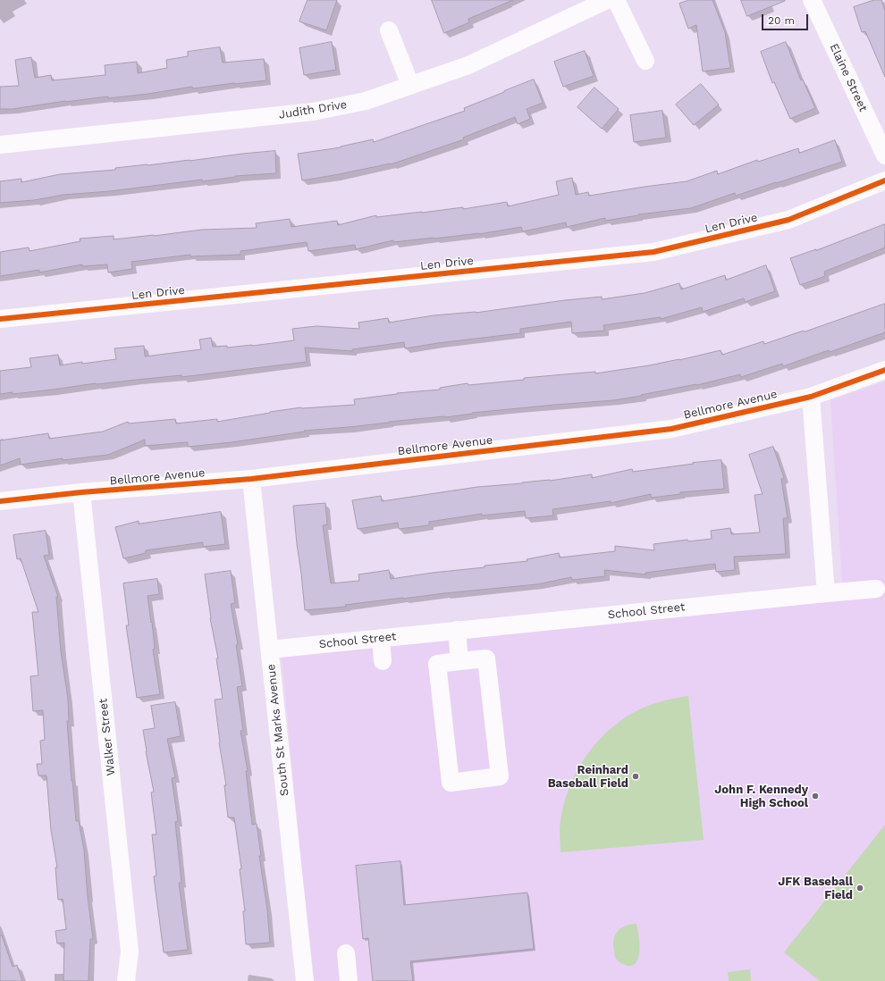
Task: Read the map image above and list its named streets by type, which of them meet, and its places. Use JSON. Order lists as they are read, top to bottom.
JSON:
{
  "streets": {
    "street": [
      "Elaine Street",
      "Judith Drive",
      "Len Drive",
      "Bellmore Avenue",
      "School Street",
      "South St Marks Avenue",
      "Walker Street"
    ]
  },
  "crossings": [
    ["Bellmore Avenue", "South St Marks Avenue"],
    ["Bellmore Avenue", "Walker Street"],
    ["School Street", "South St Marks Avenue"]
  ],
  "places": ["Reinhard Baseball Field", "John F. Kennedy High School", "JFK Baseball Field"],
  "scale_bar": "20 m"
}
